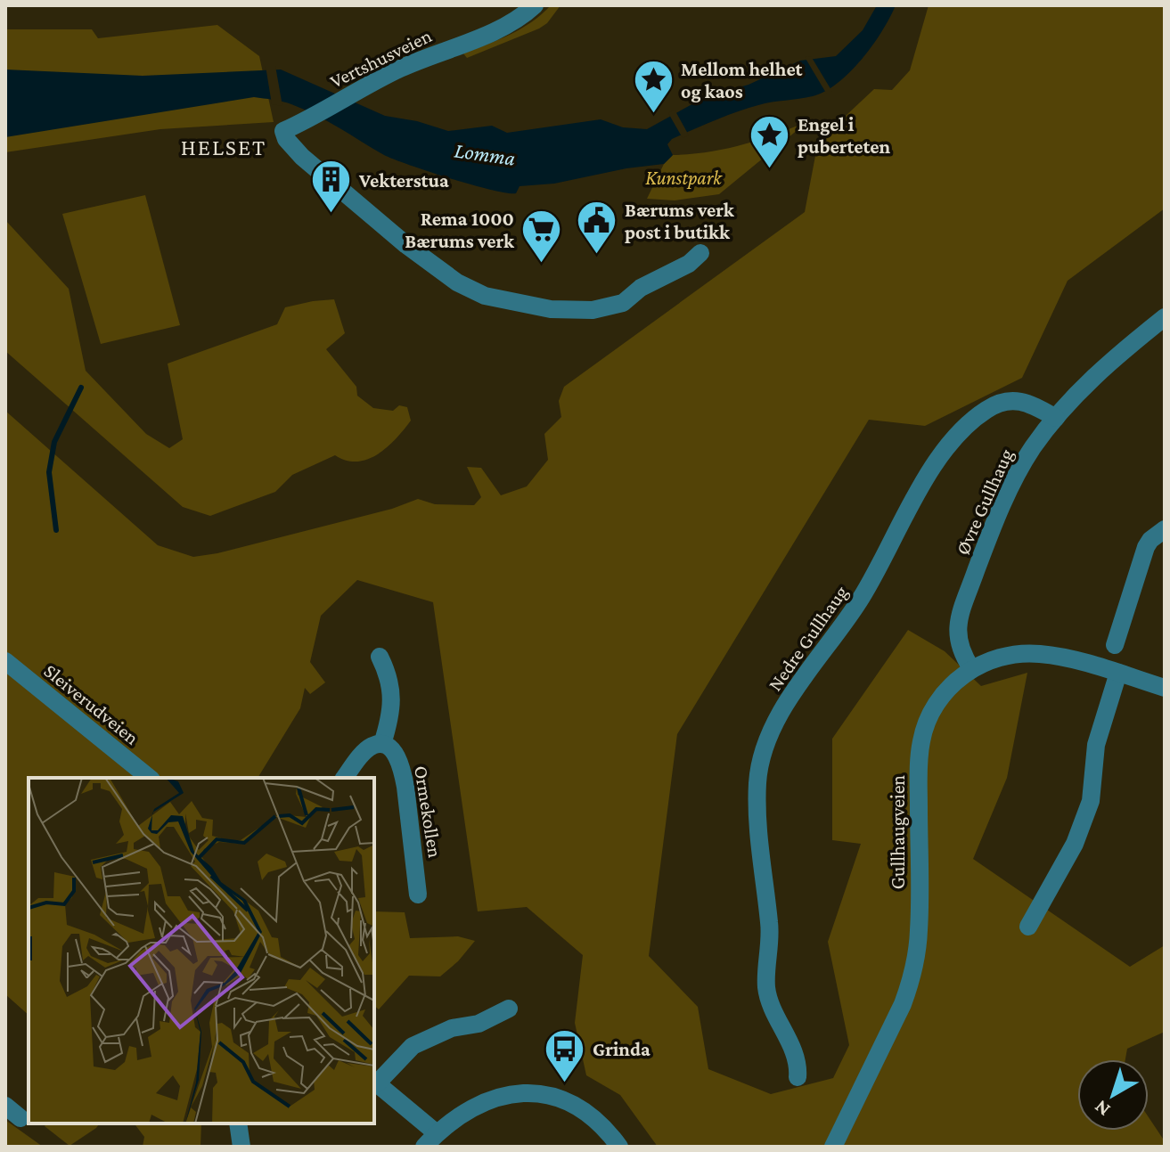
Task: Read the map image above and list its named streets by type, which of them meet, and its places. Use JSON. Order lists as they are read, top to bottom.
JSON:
{
  "streets": {
    "street": [
      "Vertshusveien",
      "Øvre Gullhaug",
      "Nedre Gullhaug",
      "Sleiverudveien",
      "Ormekollen",
      "Gullhaugveien"
    ]
  },
  "crossings": [
    ["Øvre Gullhaug", "Nedre Gullhaug"],
    ["Øvre Gullhaug", "Gullhaugveien"]
  ],
  "districts": ["HELSET"],
  "water": ["Lomma"],
  "parks": ["Kunstpark"],
  "places": {
    "place": ["Mellom helhet og kaos", "Engel i puberteten"],
    "building": ["Vekterstua"],
    "public building": ["Bærums verk post i butikk"],
    "supermarket": ["Rema 1000 Bærums verk"],
    "bus stop": ["Grinda"]
  },
  "north": "bottom left"
}
